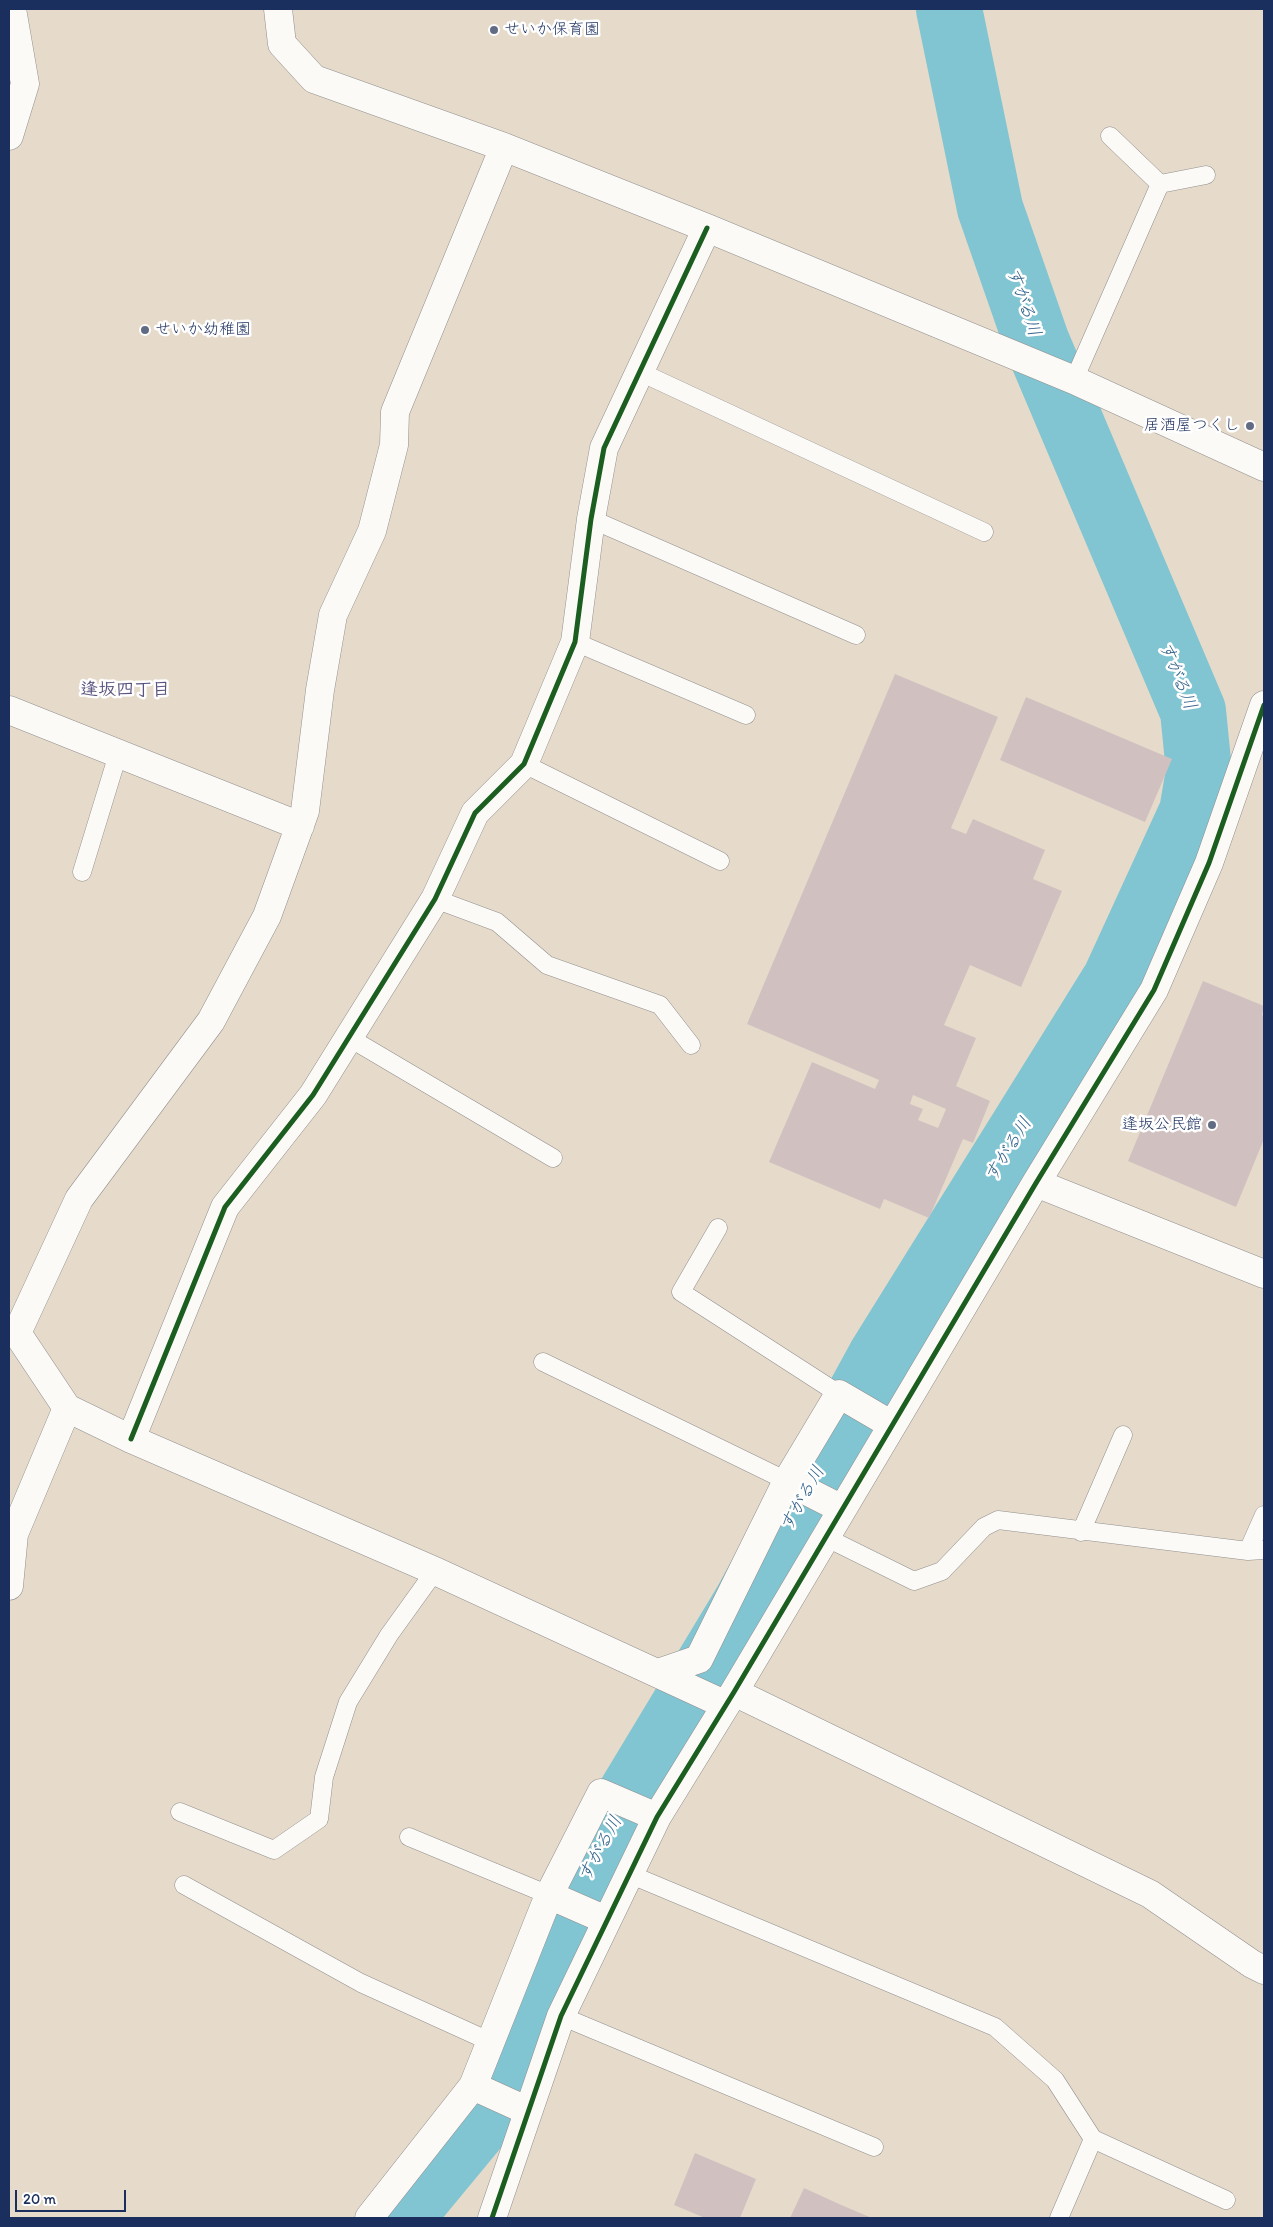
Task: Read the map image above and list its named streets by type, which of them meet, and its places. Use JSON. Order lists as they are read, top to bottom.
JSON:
{
  "districts": ["逢坂四丁目"],
  "water": ["すがる川"],
  "places": [
    "せいか保育園",
    "せいか幼稚園",
    "居酒屋つくし",
    "逢坂公民館"
  ],
  "scale_bar": "20 m"
}
